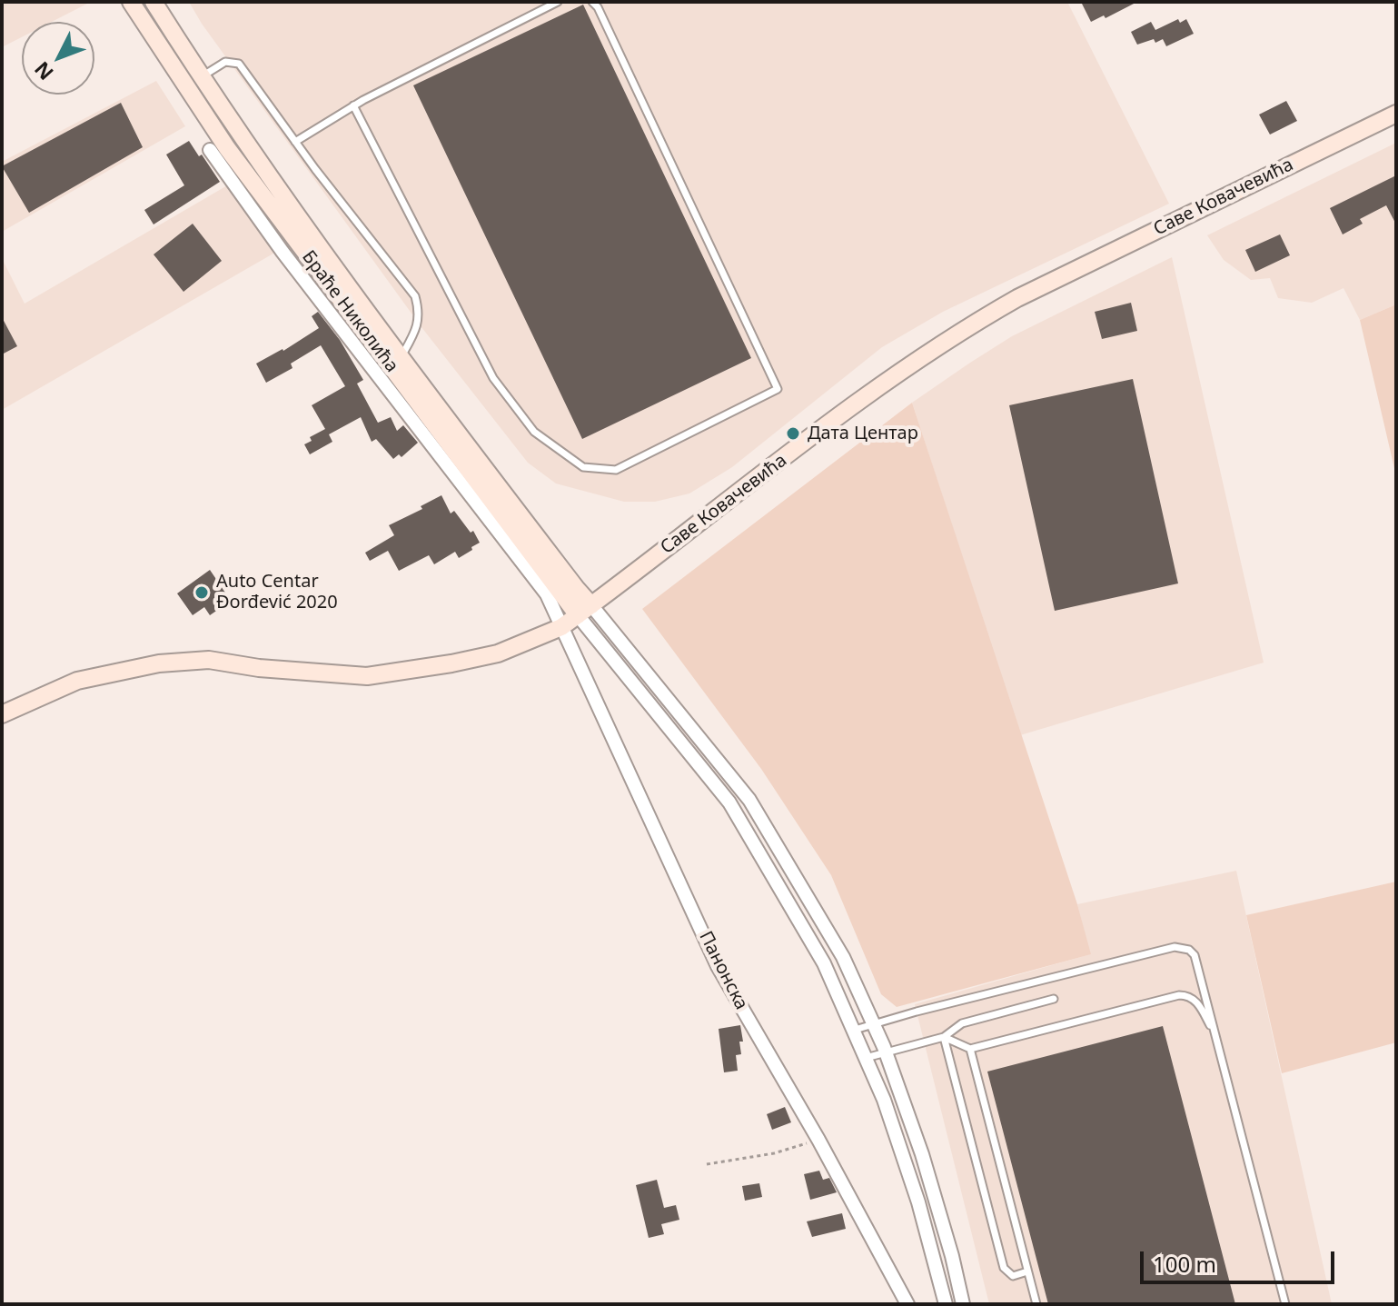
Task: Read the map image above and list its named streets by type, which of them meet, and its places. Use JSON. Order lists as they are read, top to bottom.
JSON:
{
  "streets": {
    "street": ["Саве Ковачевића", "Браће Николића", "Панонска"]
  },
  "crossings": [
    ["Саве Ковачевића", "Браће Николића"],
    ["Саве Ковачевића", "Панонска"]
  ],
  "places": ["Дата Центар", "Auto Centar Đorđević 2020"],
  "scale_bar": "100 m",
  "north": "bottom left"
}
